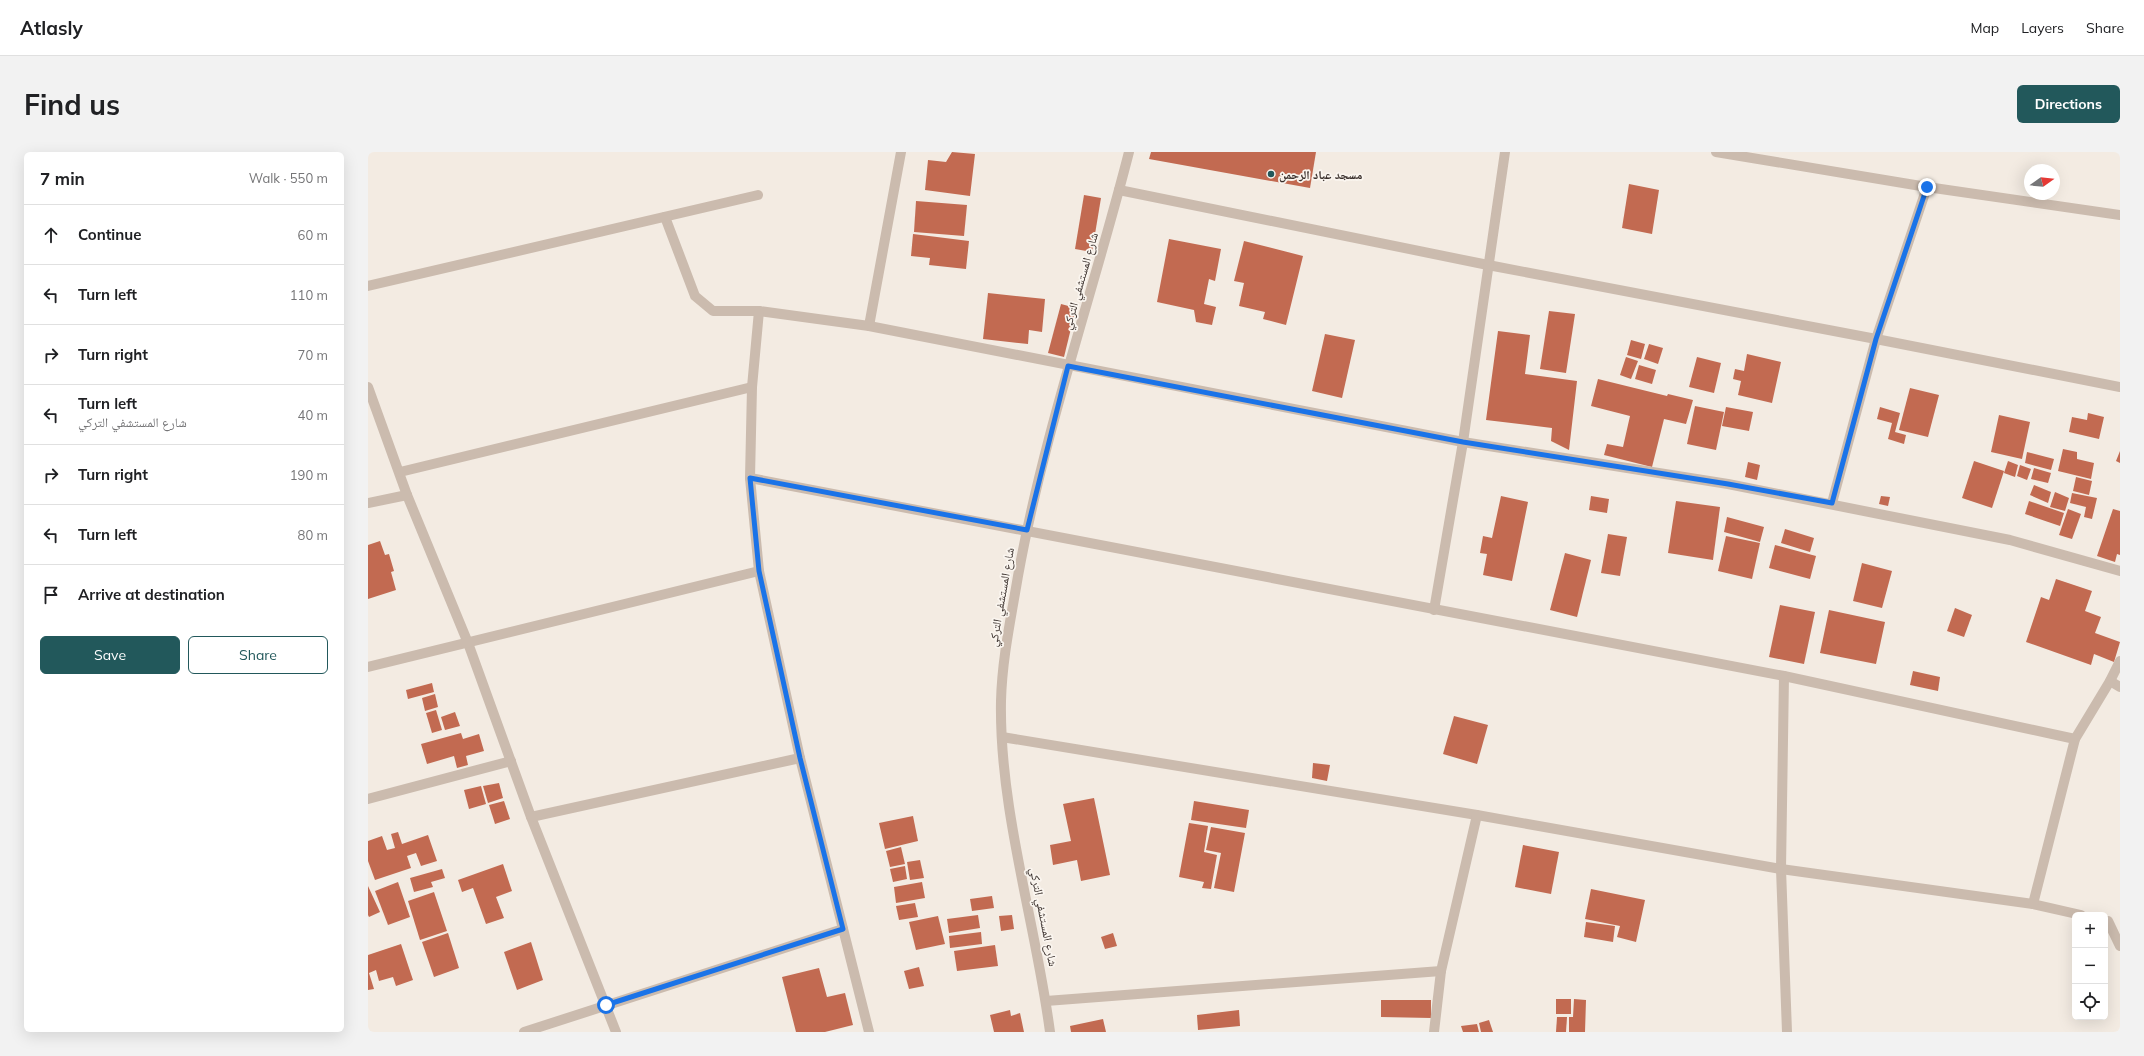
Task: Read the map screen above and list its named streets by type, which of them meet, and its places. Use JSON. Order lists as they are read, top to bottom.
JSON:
{
  "streets": {
    "street": ["شارع المستشفي التركي"]
  },
  "places": ["مسجد عباد الرحمن"],
  "north": "right",
  "page": {
    "header": "Atlasly",
    "nav": ["Map", "Layers", "Share"],
    "buttons": [
      "Directions",
      ["Save", "Share"]
    ],
    "title": "Find us",
    "heading": ["7 min", "Walk · 550 m"],
    "list": [
      ["Continue", "60 m"],
      ["Turn left", "110 m"],
      ["Turn right", "70 m"],
      ["Turn left", "شارع المستشفي التركي", "40 m"],
      ["Turn right", "190 m"],
      ["Turn left", "80 m"],
      "Arrive at destination"
    ],
    "map_buttons": ["+", "−"]
  }
}
